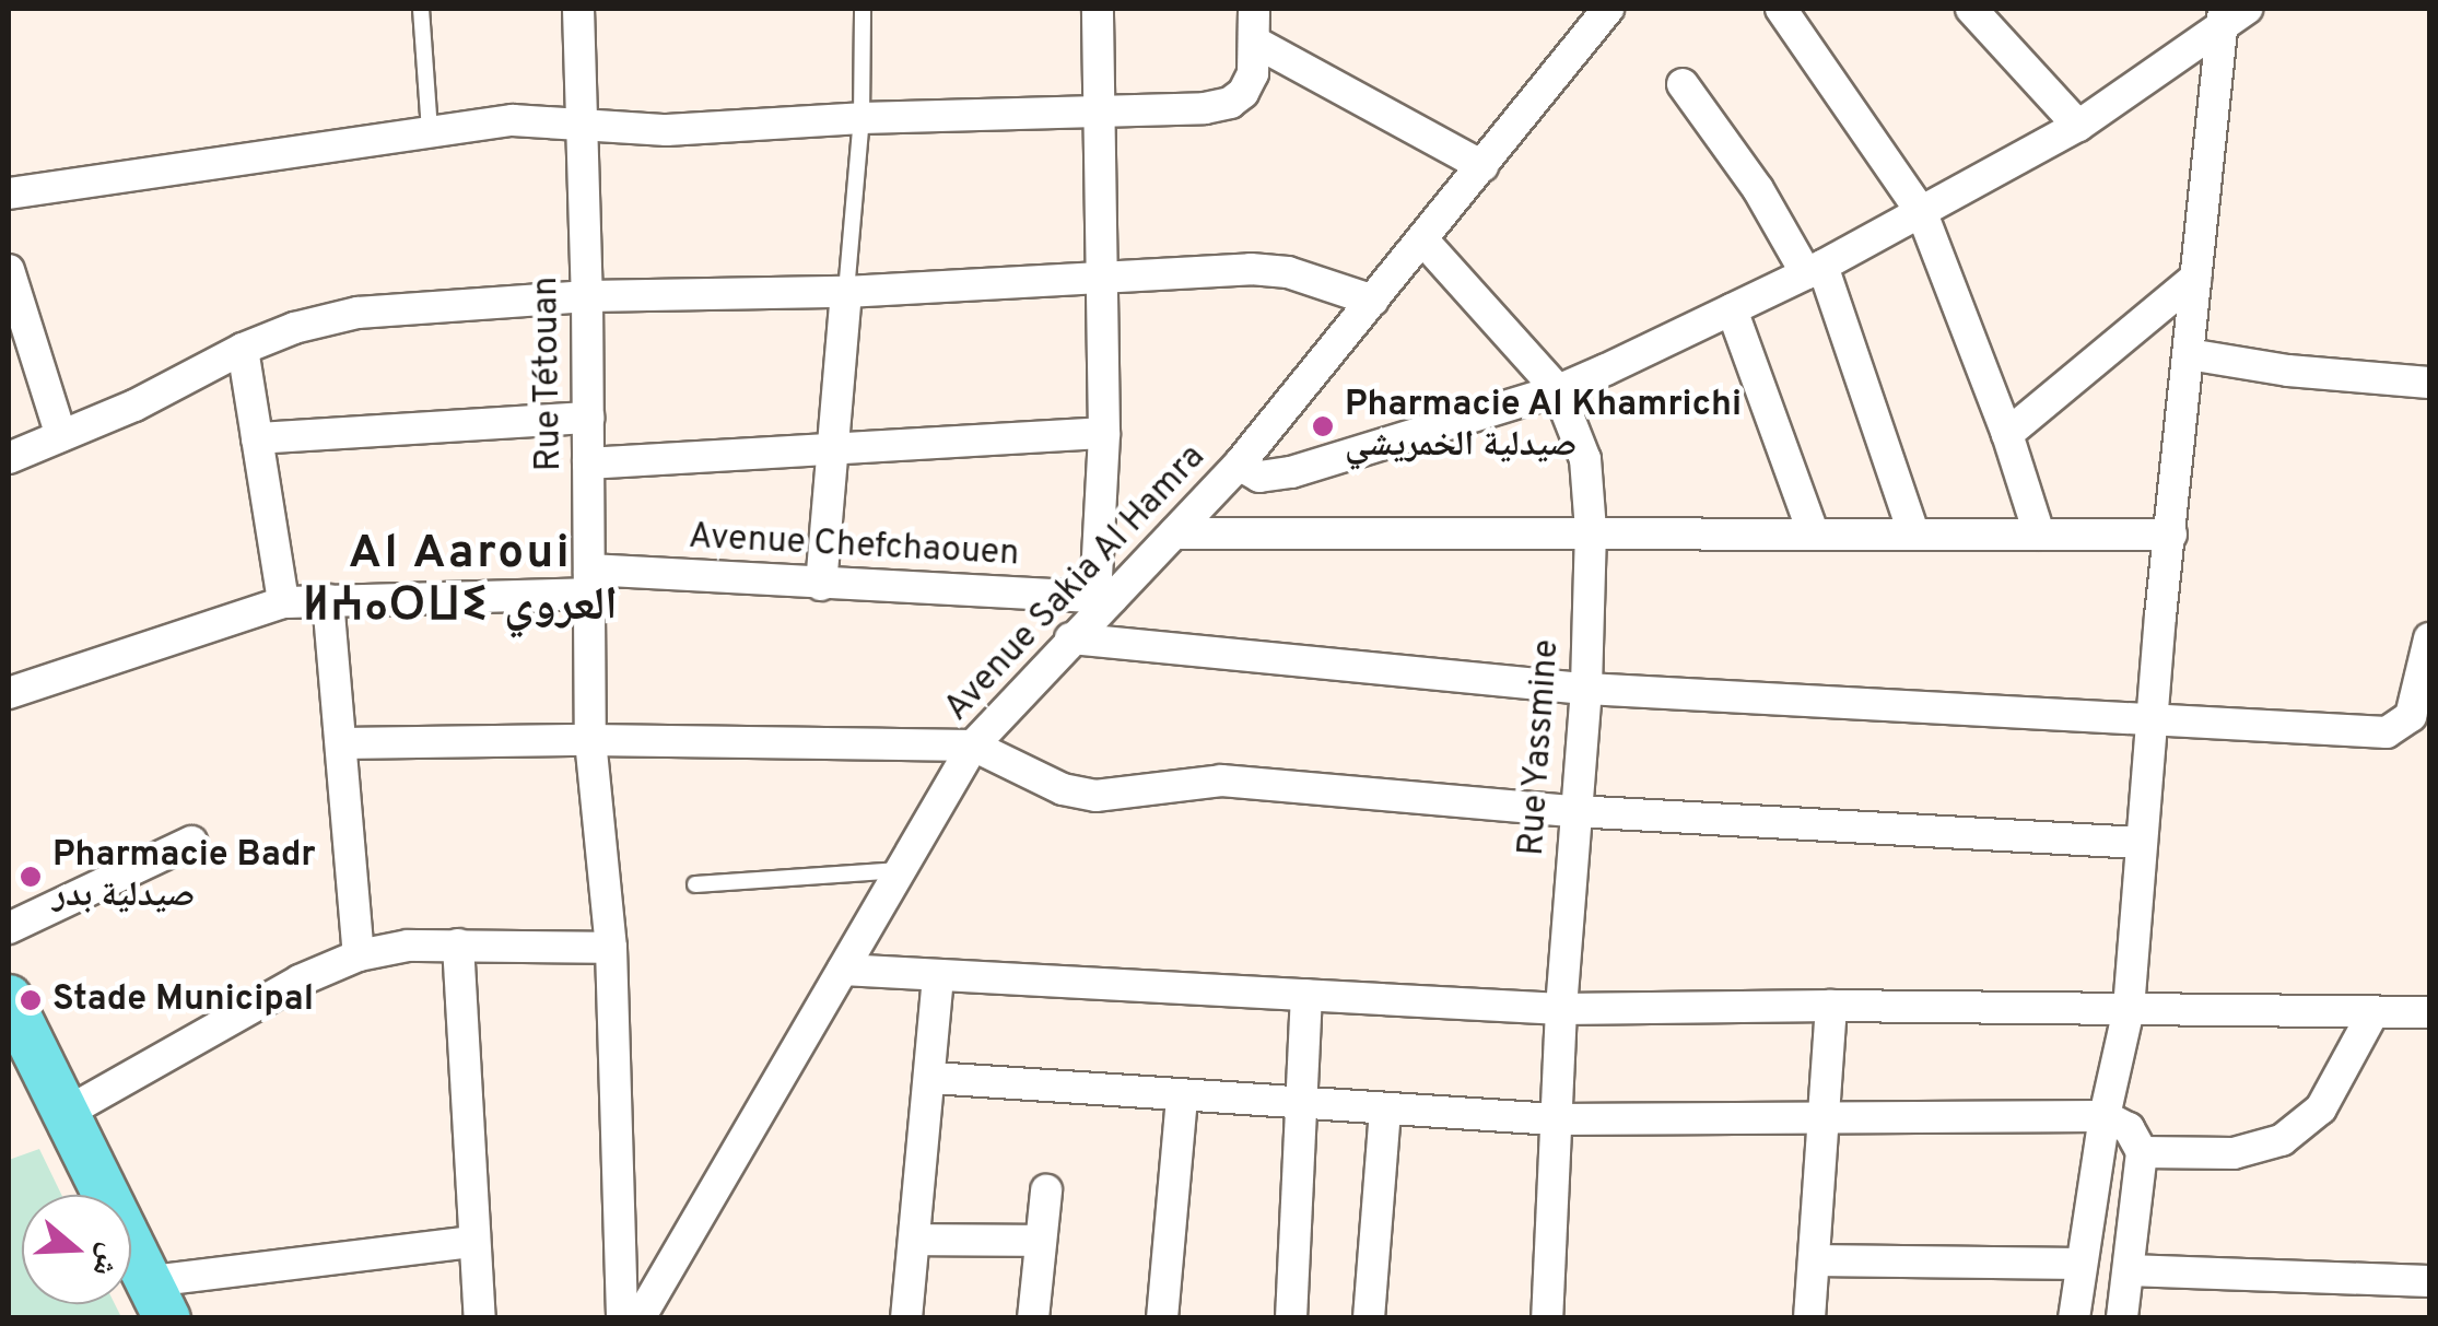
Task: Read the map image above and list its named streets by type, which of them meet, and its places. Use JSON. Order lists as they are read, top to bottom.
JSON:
{
  "streets": {
    "street": [
      "Rue Tétouan",
      "Avenue Chefchaouen",
      "Avenue Sakia Al Hamra",
      "Rue Yassmine"
    ]
  },
  "crossings": [
    ["Rue Tétouan", "Avenue Chefchaouen"],
    ["Avenue Chefchaouen", "Avenue Sakia Al Hamra"],
    ["Avenue Sakia Al Hamra", "Rue Yassmine"]
  ],
  "districts": ["Al Aaroui ⵍⵄⴰⵔⵡⵉ العروي"],
  "places": ["Pharmacie Al Khamrichi صيدلية الخمريشي", "Pharmacie Badr صيدلية بدر", "Stade Municipal"],
  "north": "right"
}
